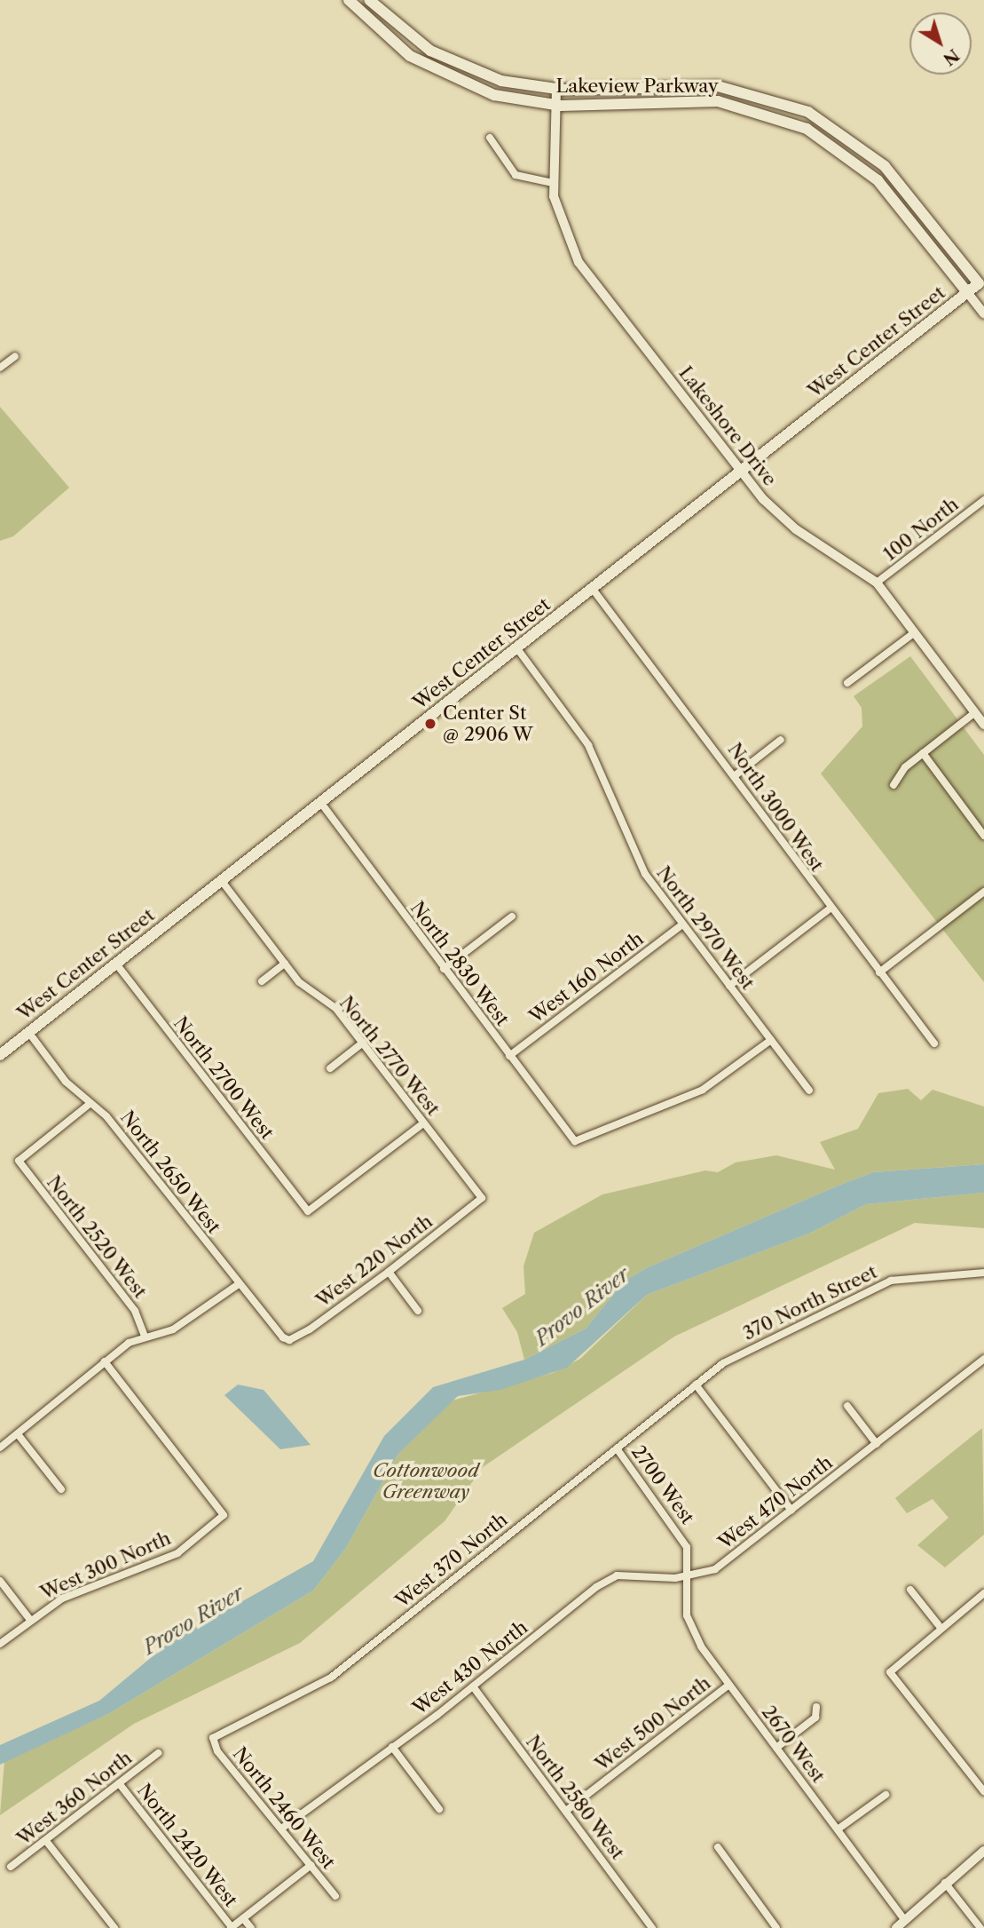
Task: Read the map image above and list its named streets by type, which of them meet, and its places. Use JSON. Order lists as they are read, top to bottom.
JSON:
{
  "streets": {
    "main road": ["Lakeview Parkway", "West Center Street"],
    "street": [
      "Lakeshore Drive",
      "100 North",
      "North 3000 West",
      "North 2970 West",
      "North 2830 West",
      "West 160 North",
      "North 2770 West",
      "North 2700 West",
      "North 2650 West",
      "North 2520 West",
      "West 220 North",
      "370 North Street",
      "2700 West",
      "West 470 North",
      "West 370 North",
      "West 300 North",
      "West 430 North",
      "West 500 North",
      "2670 West",
      "North 2580 West",
      "West 360 North",
      "North 2460 West",
      "North 2420 West"
    ]
  },
  "crossings": [
    ["Lakeview Parkway", "West Center Street"],
    ["Lakeview Parkway", "Lakeshore Drive"],
    ["West Center Street", "Lakeshore Drive"],
    ["West Center Street", "North 3000 West"],
    ["West Center Street", "North 2970 West"],
    ["West Center Street", "North 2830 West"],
    ["West Center Street", "North 2770 West"],
    ["West Center Street", "North 2700 West"],
    ["West Center Street", "North 2650 West"],
    ["Lakeshore Drive", "100 North"],
    ["North 2970 West", "North 2830 West"],
    ["North 2970 West", "West 160 North"],
    ["North 2830 West", "West 160 North"],
    ["North 2770 West", "North 2700 West"],
    ["North 2770 West", "West 220 North"],
    ["North 2650 West", "North 2520 West"],
    ["North 2650 West", "West 220 North"],
    ["370 North Street", "West 370 North"],
    ["2700 West", "West 470 North"],
    ["2700 West", "West 370 North"],
    ["2700 West", "West 430 North"],
    ["2700 West", "2670 West"],
    ["West 470 North", "West 430 North"],
    ["West 470 North", "2670 West"],
    ["West 370 North", "North 2460 West"],
    ["West 430 North", "2670 West"],
    ["West 430 North", "North 2580 West"],
    ["West 430 North", "North 2460 West"],
    ["West 500 North", "2670 West"],
    ["West 500 North", "North 2580 West"],
    ["West 360 North", "North 2420 West"]
  ],
  "water": ["Provo River"],
  "parks": ["Cottonwood Greenway"],
  "places": ["Center St @ 2906 W"],
  "north": "bottom right"
}
